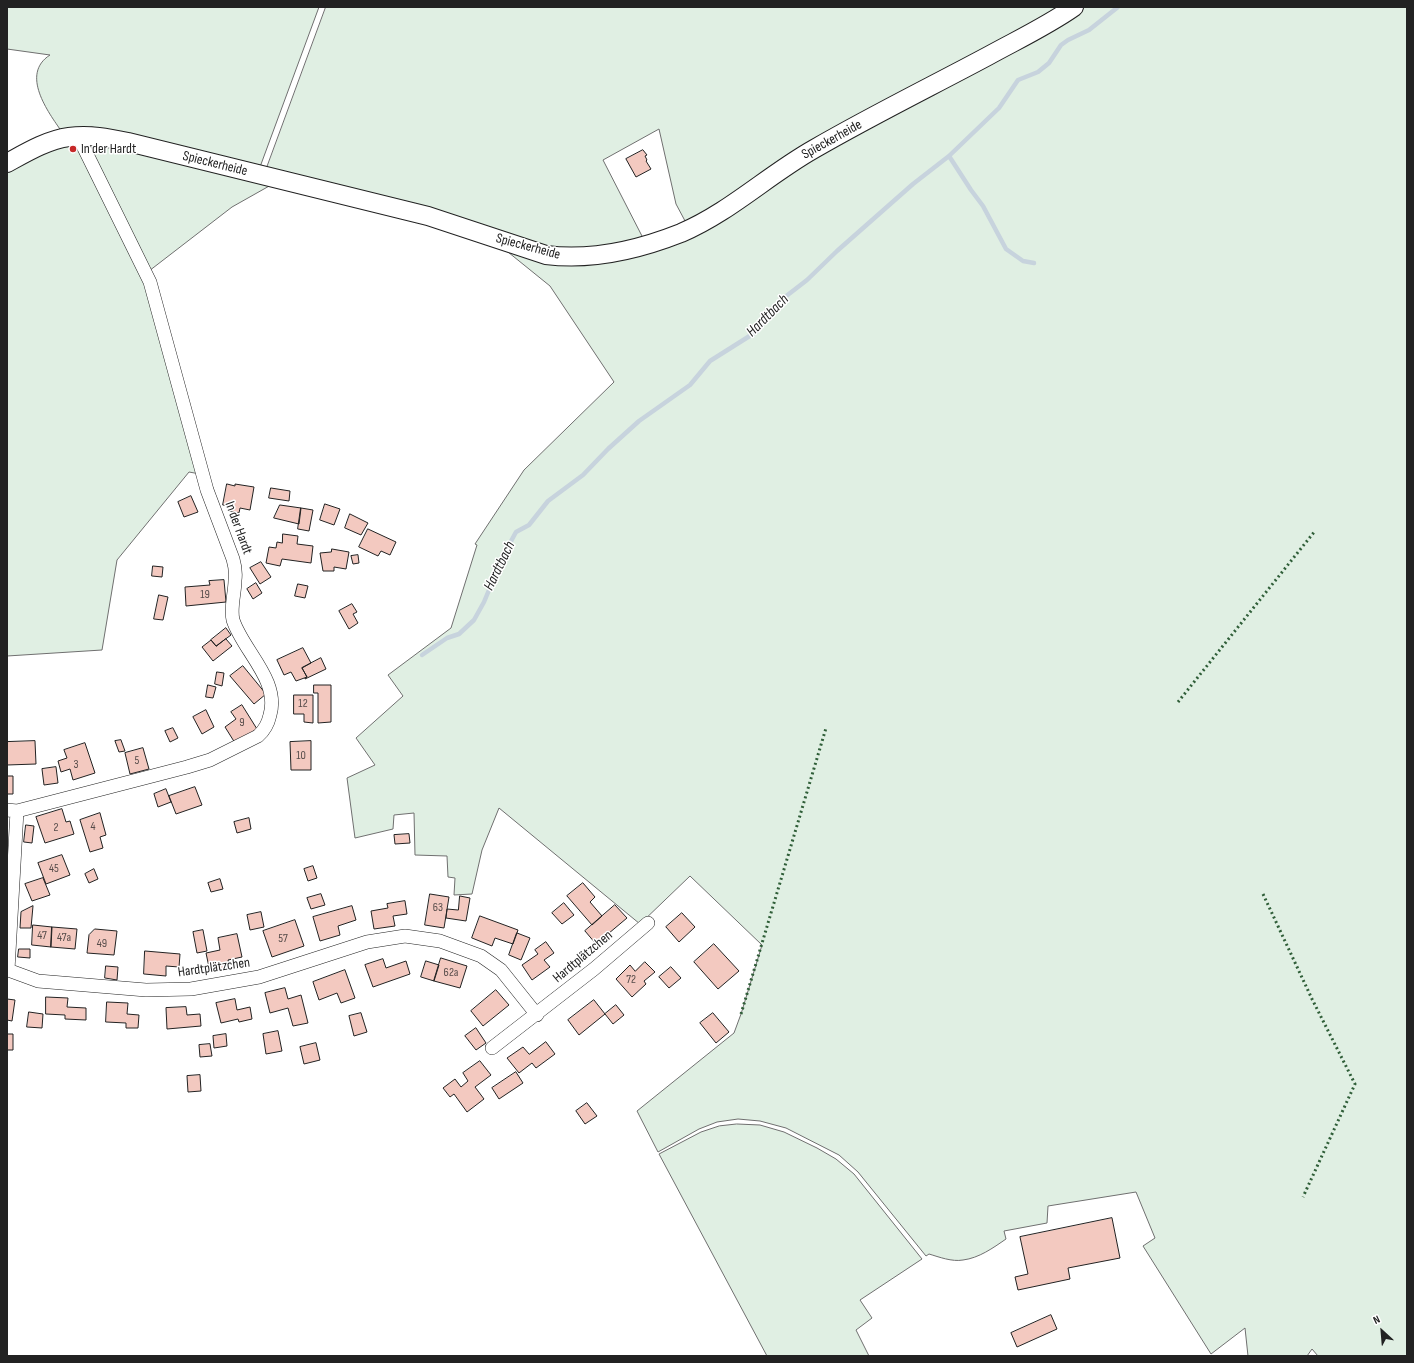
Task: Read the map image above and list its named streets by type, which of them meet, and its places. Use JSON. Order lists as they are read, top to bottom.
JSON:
{
  "streets": {
    "main road": ["Spieckerheide"],
    "street": ["In der Hardt", "Hardtplätzchen"]
  },
  "crossings": [
    ["Spieckerheide", "In der Hardt"],
    ["In der Hardt", "Hardtplätzchen"]
  ],
  "water": ["Hardtbach"],
  "places": ["In der Hardt"],
  "house_numbers": [
    "19",
    "12",
    "9",
    "10",
    "5",
    "3",
    "4",
    "2",
    "45",
    "63",
    "47",
    "47a",
    "57",
    "49",
    "62a",
    "72"
  ],
  "north": "top left"
}
